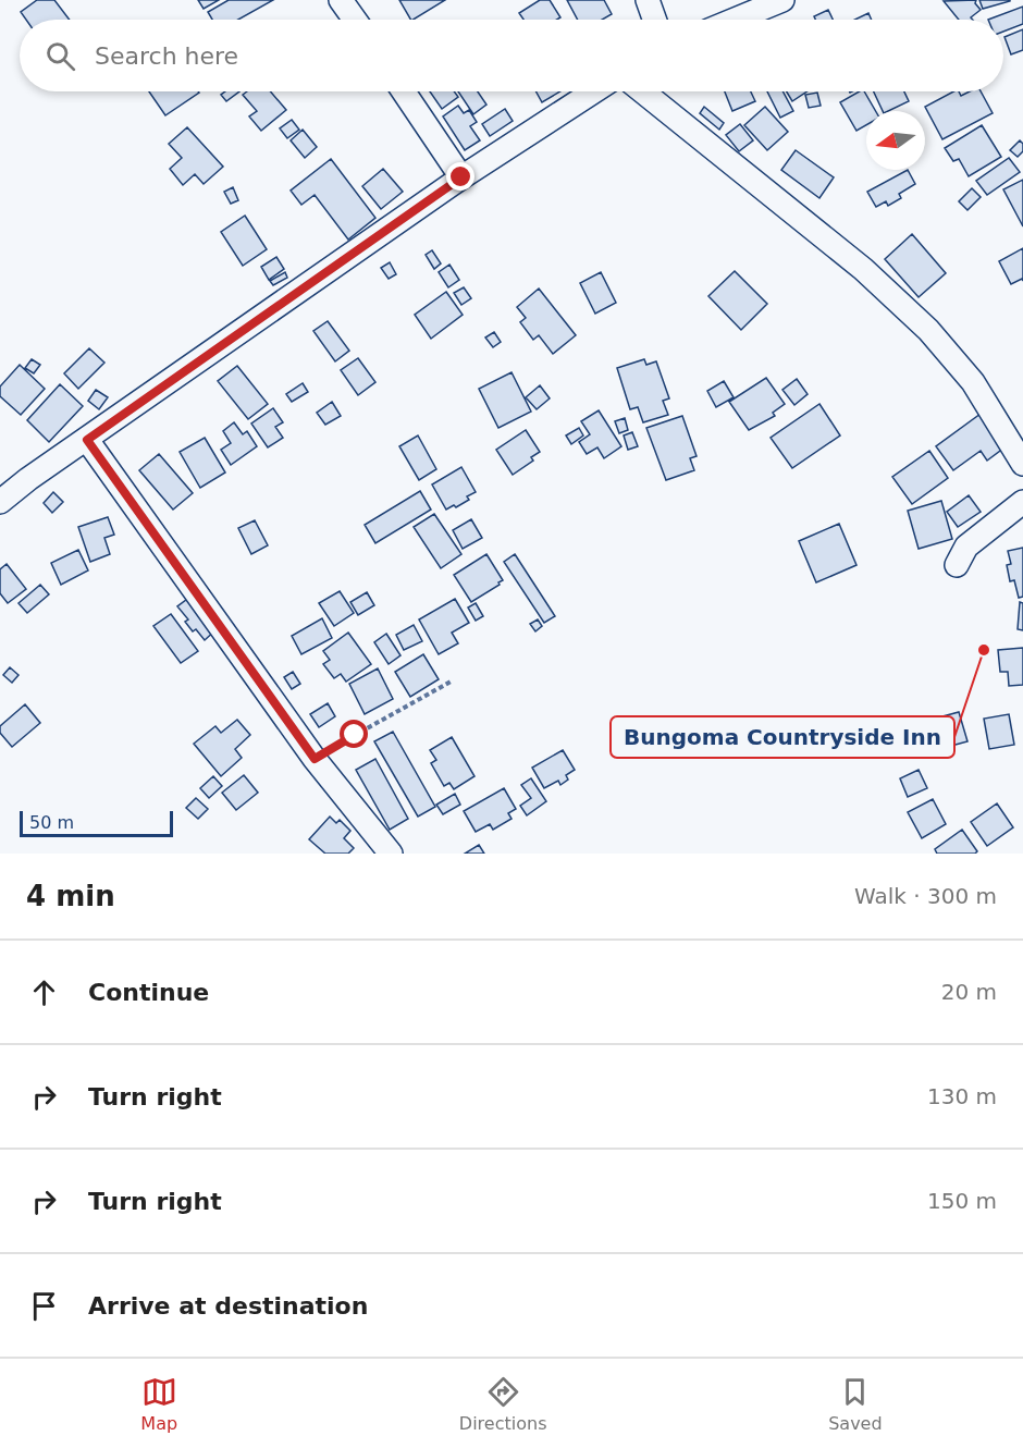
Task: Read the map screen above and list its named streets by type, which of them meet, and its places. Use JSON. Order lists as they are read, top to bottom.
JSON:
{
  "places": ["Bungoma Countryside Inn"],
  "scale_bar": "50 m",
  "north": "left",
  "page": {
    "search": "Search here",
    "scale": "50 m",
    "heading": ["4 min", "Walk · 300 m"],
    "list": [
      ["Continue", "20 m"],
      ["Turn right", "130 m"],
      ["Turn right", "150 m"],
      "Arrive at destination"
    ],
    "nav": ["Map", "Directions", "Saved"]
  }
}
